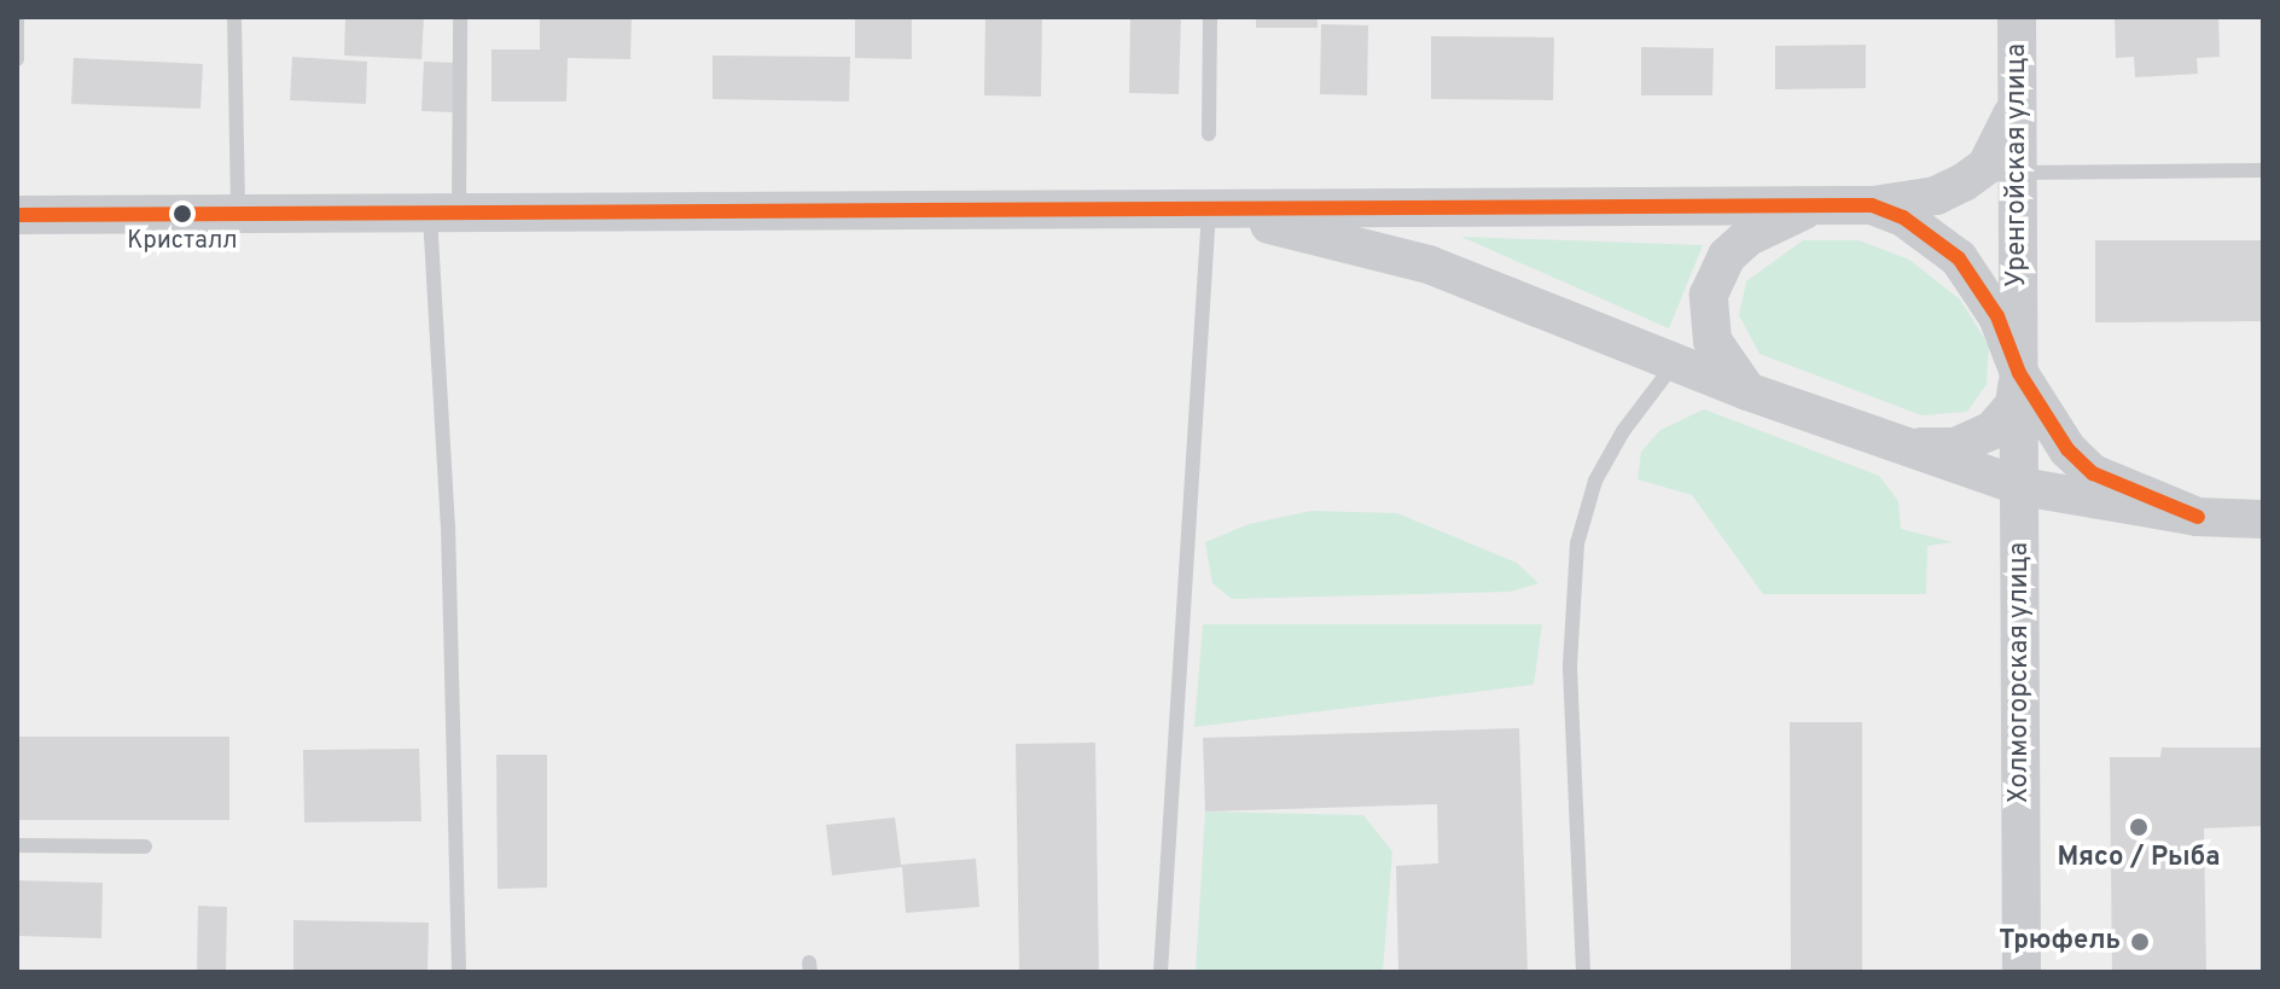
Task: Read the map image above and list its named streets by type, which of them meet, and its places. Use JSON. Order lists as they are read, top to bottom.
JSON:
{
  "streets": {
    "street": ["Уренгойская улица", "Холмогорская улица"]
  },
  "crossings": [
    ["Уренгойская улица", "Холмогорская улица"]
  ],
  "places": ["Кристалл", "Мясо / Рыба", "Трюфель"]
}
